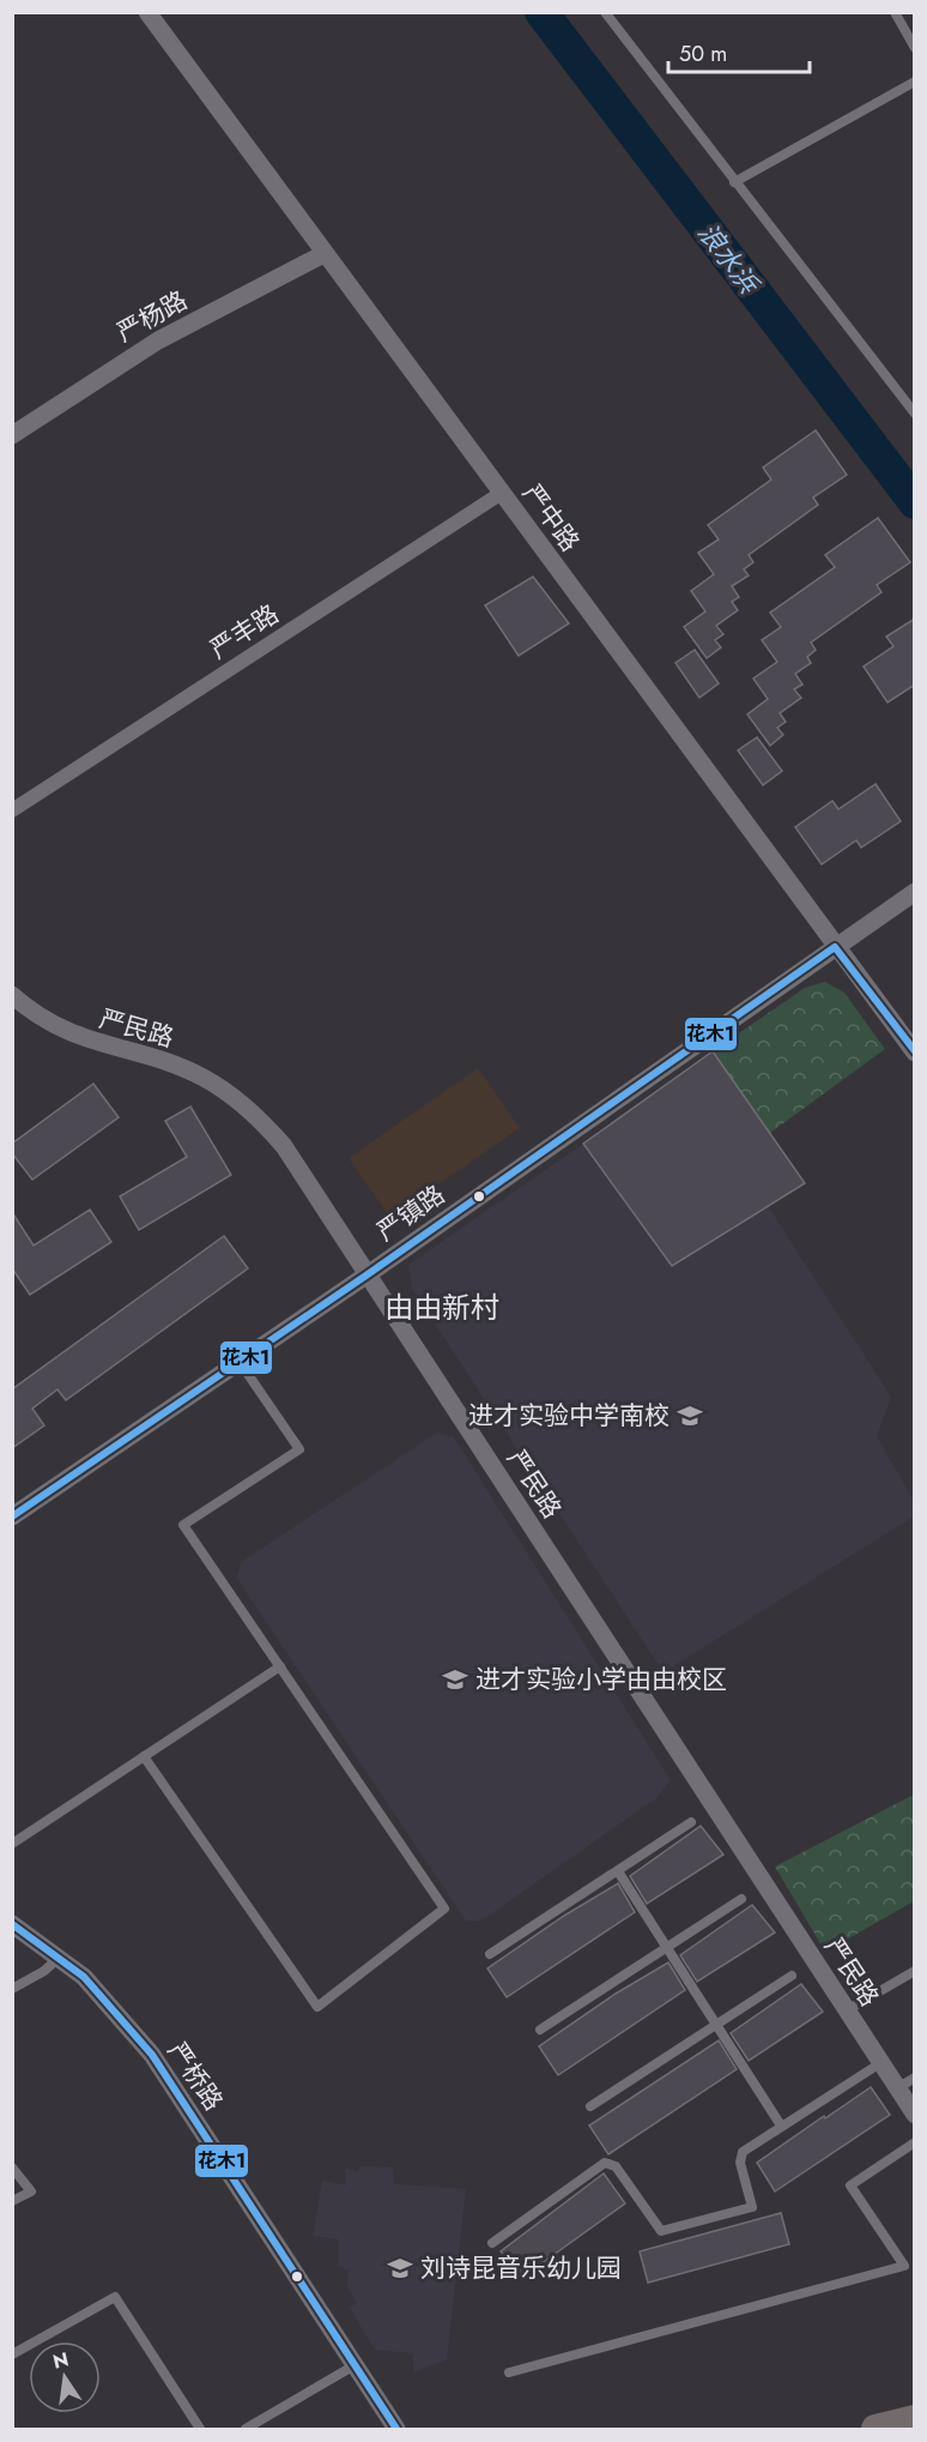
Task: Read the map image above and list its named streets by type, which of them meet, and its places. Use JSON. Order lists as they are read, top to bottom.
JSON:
{
  "streets": {
    "street": [
      "严杨路",
      "严中路",
      "严丰路",
      "严民路",
      "严镇路",
      "严桥路"
    ]
  },
  "crossings": [
    ["严杨路", "严中路"],
    ["严中路", "严丰路"],
    ["严中路", "严镇路"],
    ["严民路", "严镇路"]
  ],
  "districts": ["由由新村"],
  "water": ["浪水浜"],
  "places": {
    "school or university": ["进才实验中学南校", "进才实验小学由由校区", "刘诗昆音乐幼儿园"]
  },
  "lines": ["transit line 花木1"],
  "scale_bar": "50 m",
  "north": "top"
}
